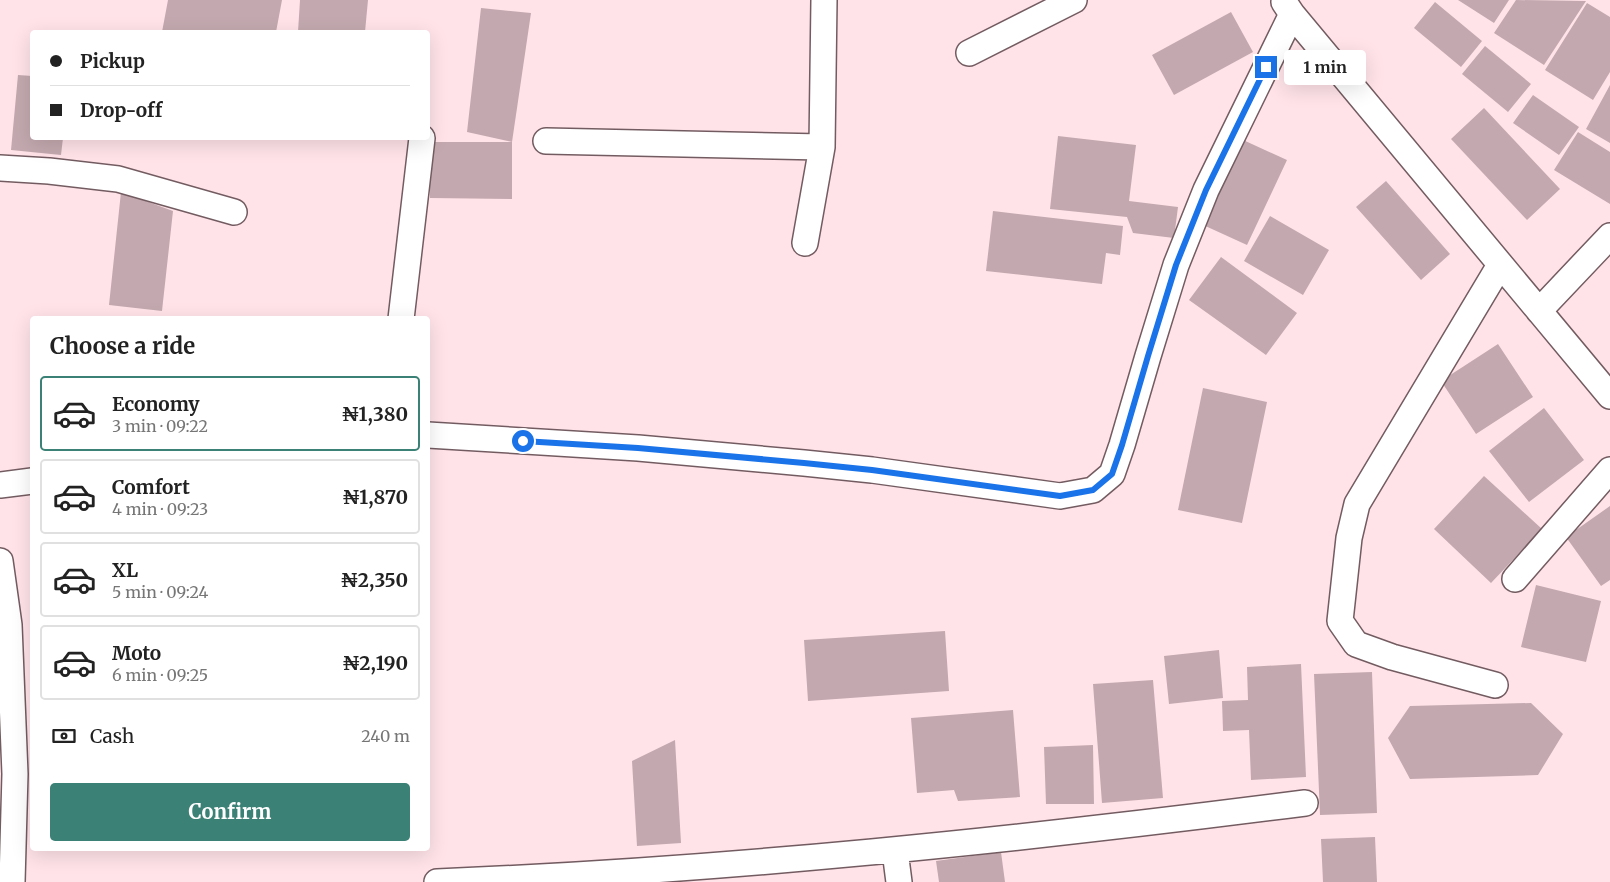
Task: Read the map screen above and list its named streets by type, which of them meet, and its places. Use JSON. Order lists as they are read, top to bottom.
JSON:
{
  "page": {
    "banner": ["Pickup", "Drop-off"],
    "bubble": "1 min",
    "heading": "Choose a ride",
    "list": [
      {
        "name": "Economy",
        "note": "3 min · 09:22",
        "value": "₦1,380"
      },
      {
        "name": "Comfort",
        "note": "4 min · 09:23",
        "value": "₦1,870"
      },
      {
        "name": "XL",
        "note": "5 min · 09:24",
        "value": "₦2,350"
      },
      {
        "name": "Moto",
        "note": "6 min · 09:25",
        "value": "₦2,190"
      }
    ],
    "pay": ["Cash", "240 m"],
    "buttons": "Confirm"
  }
}
